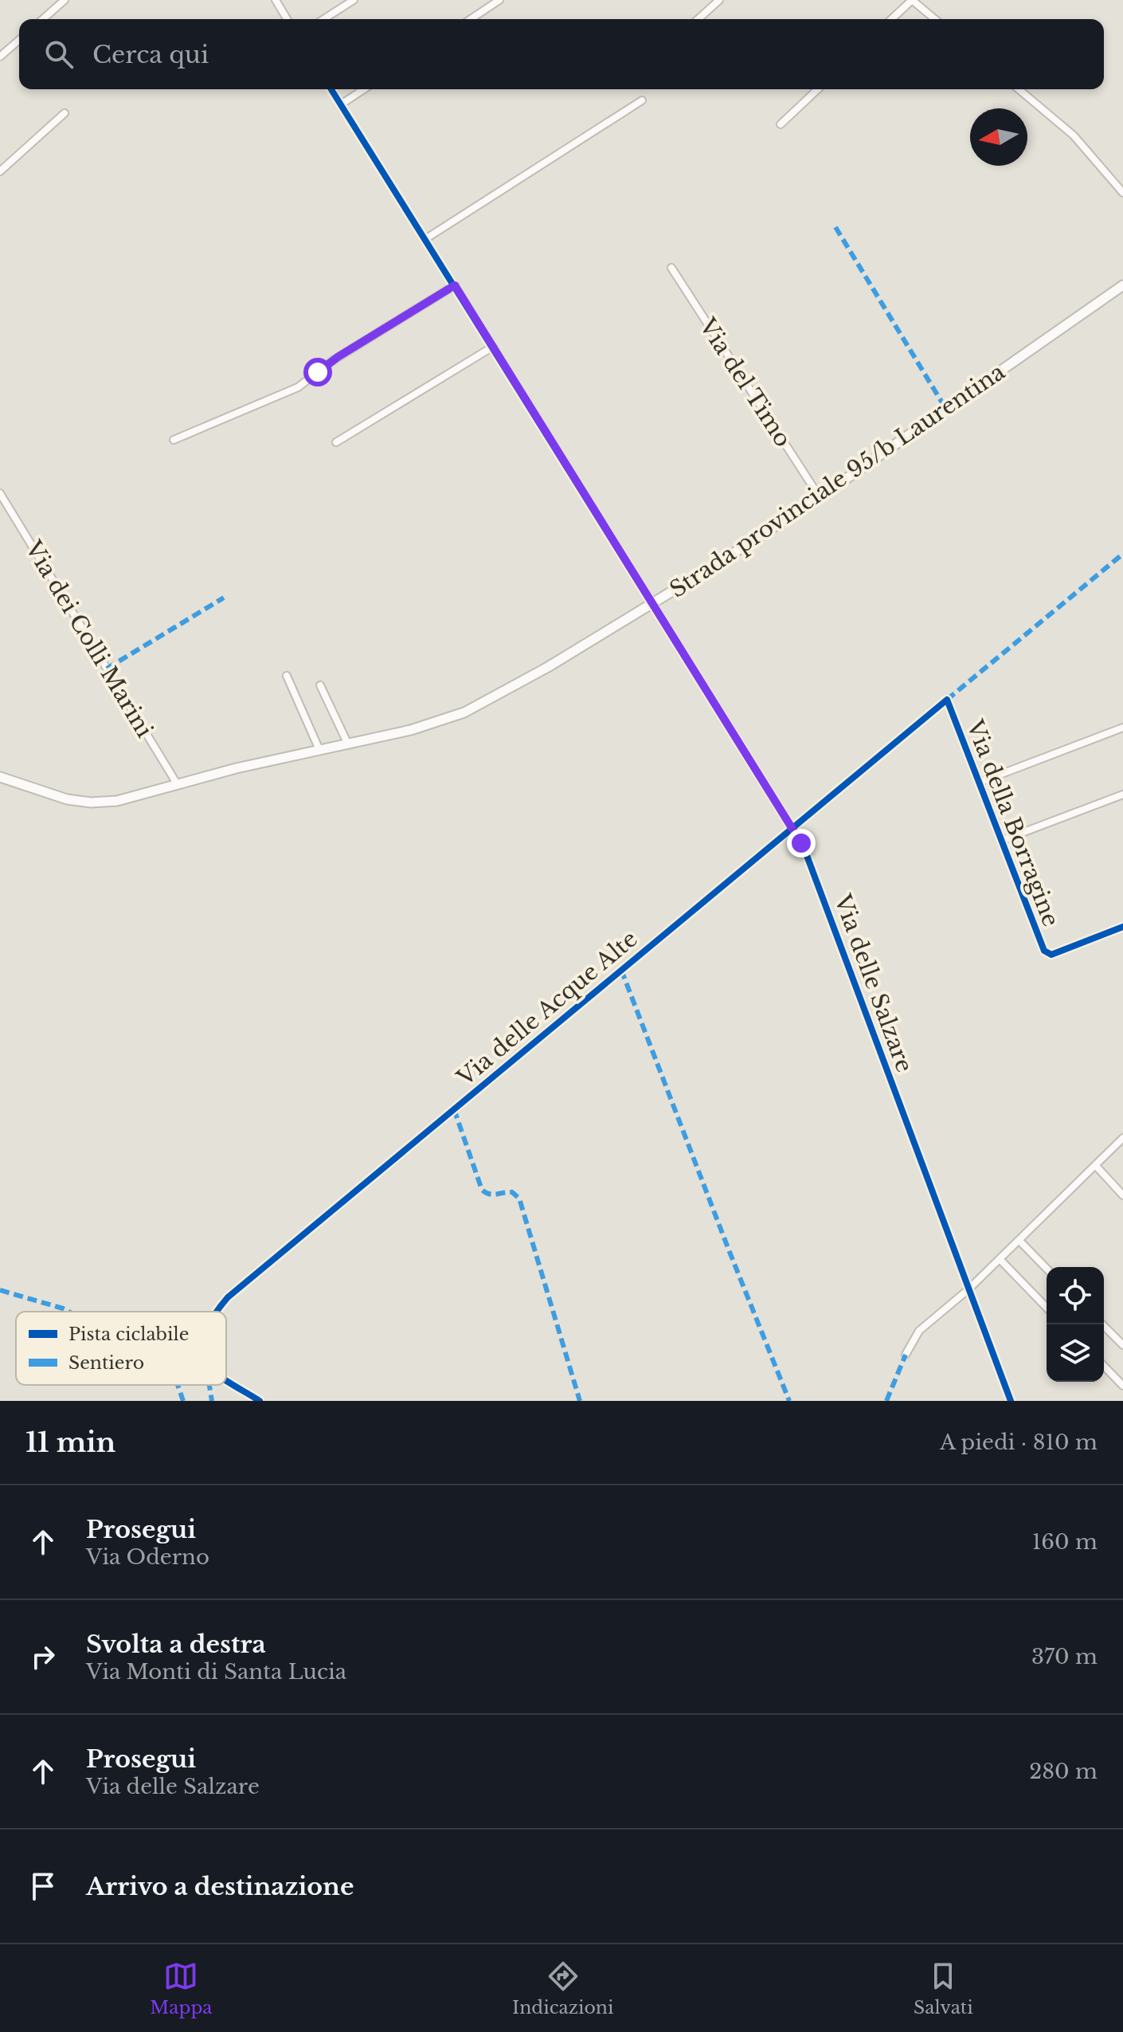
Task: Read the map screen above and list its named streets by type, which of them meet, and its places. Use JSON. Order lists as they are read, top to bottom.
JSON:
{
  "streets": {
    "main road": ["Strada provinciale 95/b Laurentina"],
    "street": [
      "Via del Timo",
      "Via dei Colli Marini",
      "Via della Borragine",
      "Via delle Salzare",
      "Via delle Acque Alte"
    ]
  },
  "crossings": [
    ["Via del Timo", "Strada provinciale 95/b Laurentina"],
    ["Strada provinciale 95/b Laurentina", "Via dei Colli Marini"],
    ["Strada provinciale 95/b Laurentina", "Via delle Salzare"],
    ["Via della Borragine", "Via delle Acque Alte"],
    ["Via delle Salzare", "Via delle Acque Alte"]
  ],
  "legend": ["Pista ciclabile", "Sentiero"],
  "north": "left",
  "page": {
    "search": "Cerca qui",
    "heading": ["11 min", "A piedi · 810 m"],
    "list": [
      ["Prosegui", "Via Oderno", "160 m"],
      ["Svolta a destra", "Via Monti di Santa Lucia", "370 m"],
      ["Prosegui", "Via delle Salzare", "280 m"],
      "Arrivo a destinazione"
    ],
    "nav": ["Mappa", "Indicazioni", "Salvati"]
  }
}
